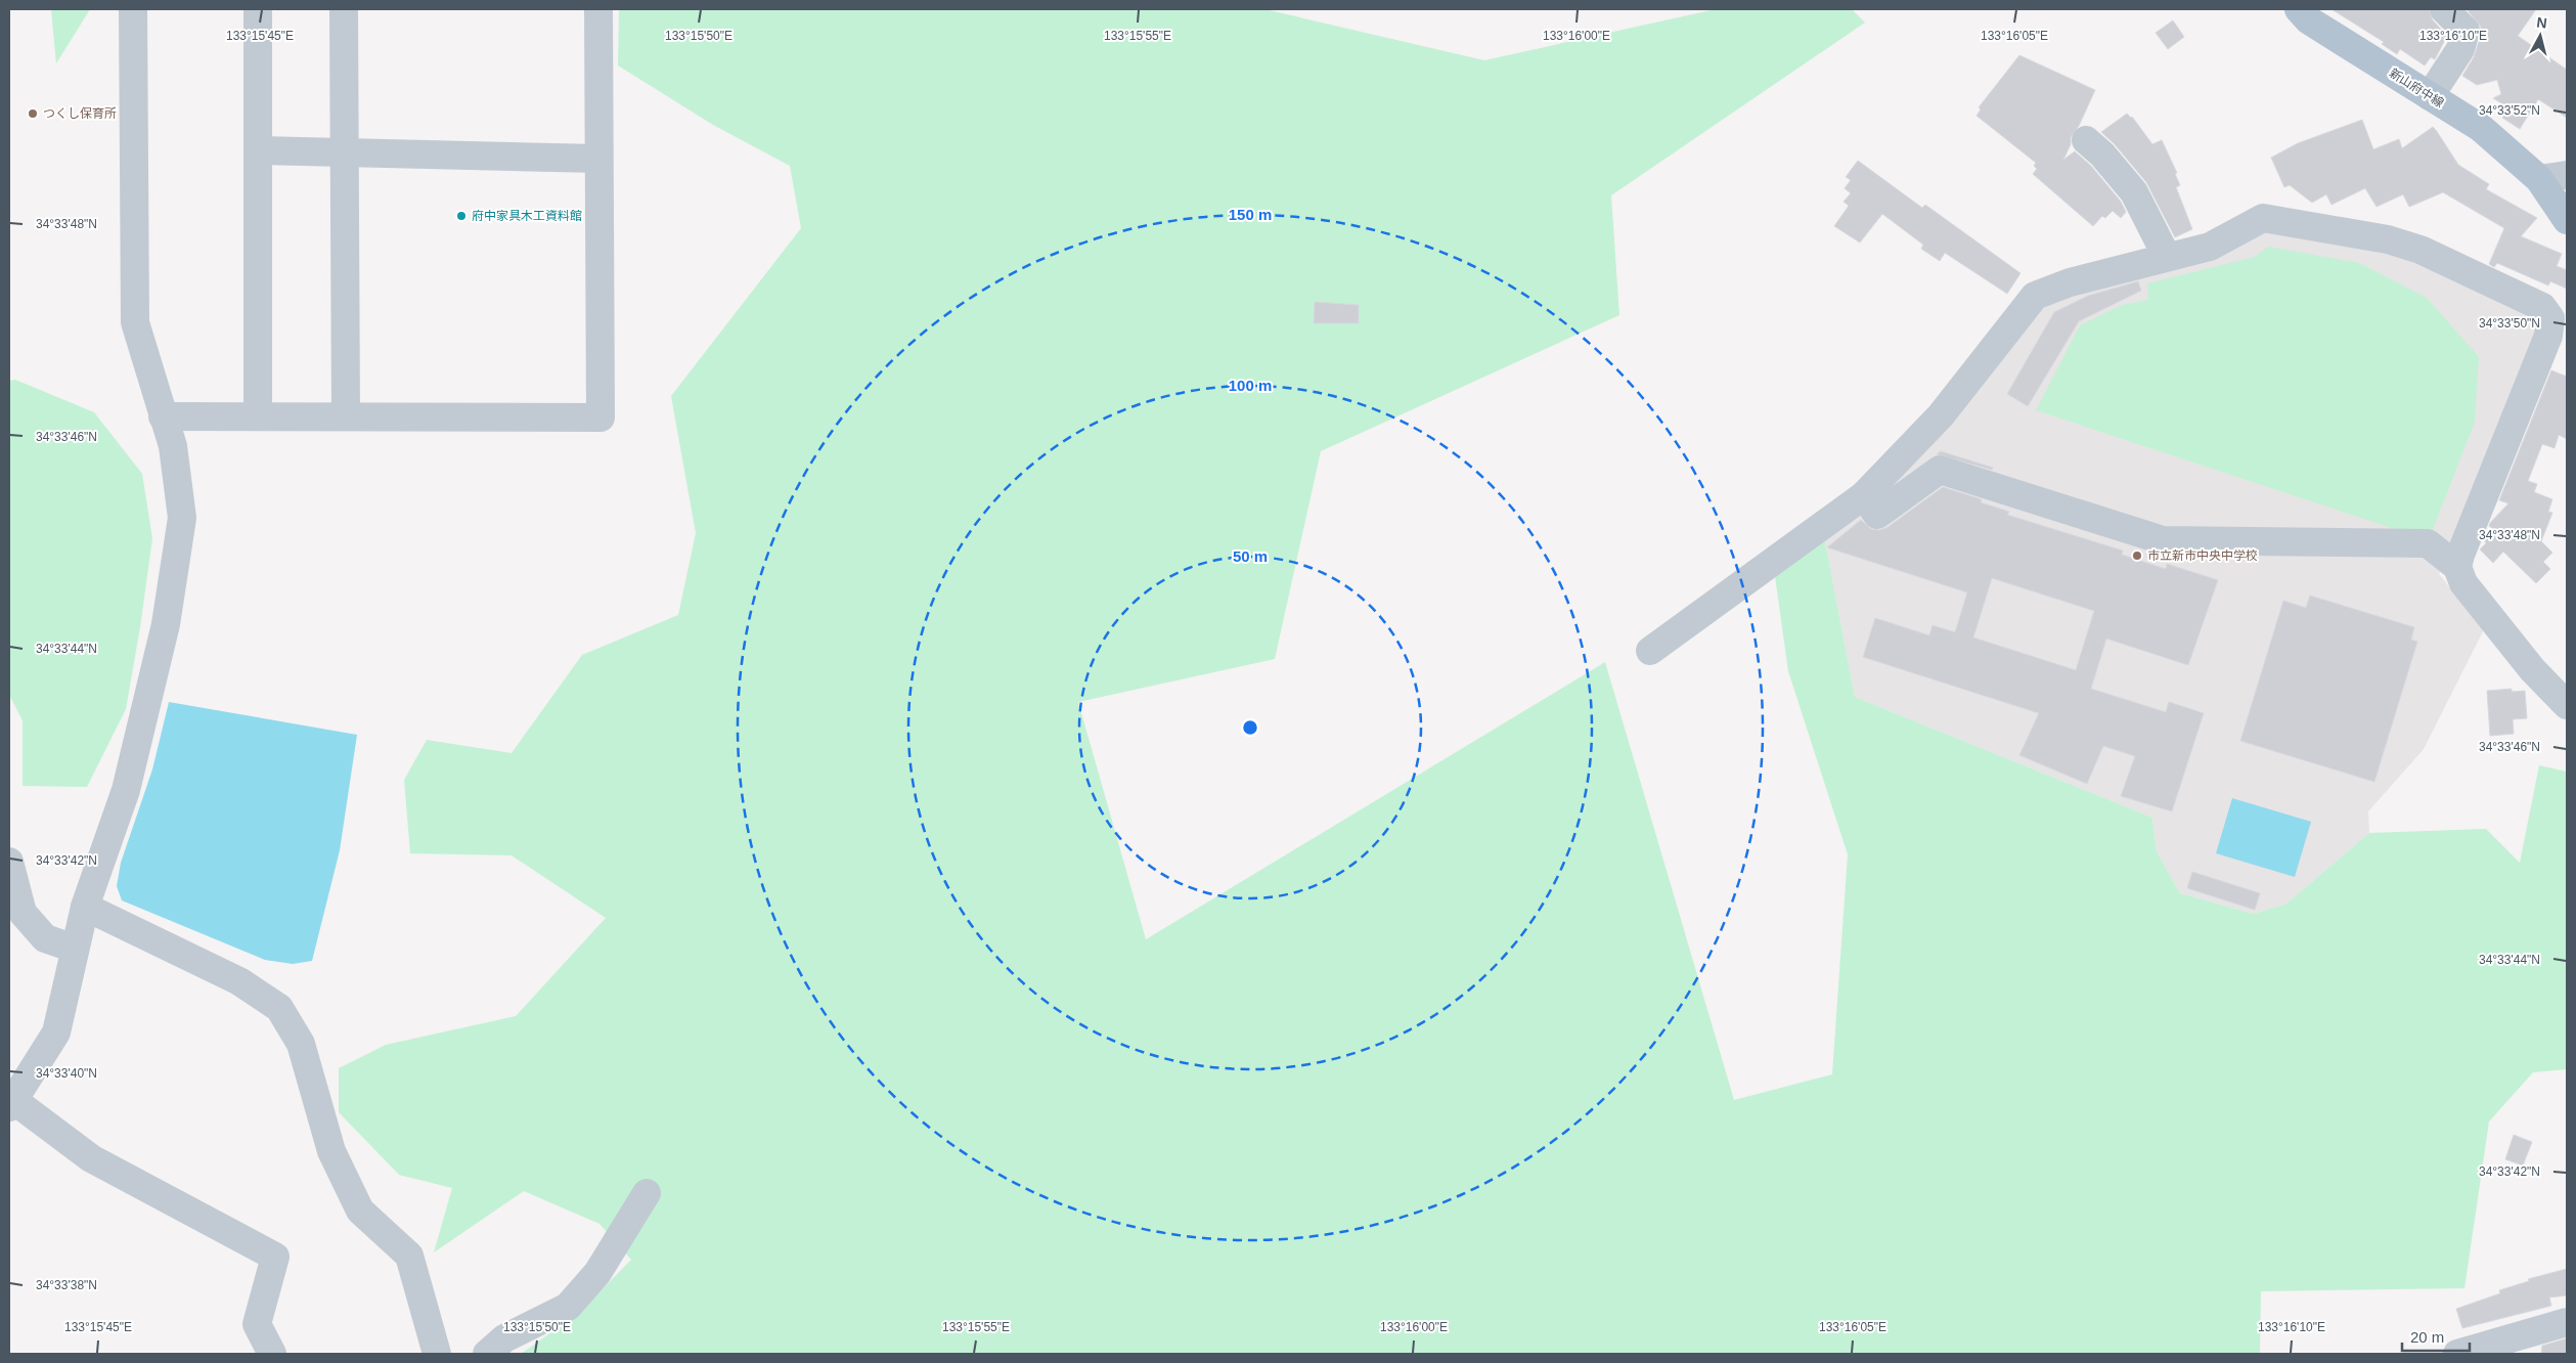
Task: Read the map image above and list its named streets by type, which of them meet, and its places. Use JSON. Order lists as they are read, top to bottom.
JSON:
{
  "streets": {
    "main road": ["新山府中線"]
  },
  "places": ["つくし保育所", "府中家具木工資料館", "市立新市中央中学校"],
  "scale_bar": "20 m",
  "north": "top",
  "coordinates": [
    "133°16'00\"E",
    "133°15'45\"E",
    "133°15'50\"E",
    "133°15'55\"E",
    "133°16'05\"E",
    "133°16'10\"E",
    "34°33'52\"N",
    "34°33'48\"N",
    "34°33'50\"N",
    "34°33'46\"N",
    "34°33'44\"N",
    "34°33'42\"N",
    "34°33'40\"N",
    "34°33'38\"N"
  ],
  "rings": ["150 m", "100 m", "50 m"]
}
